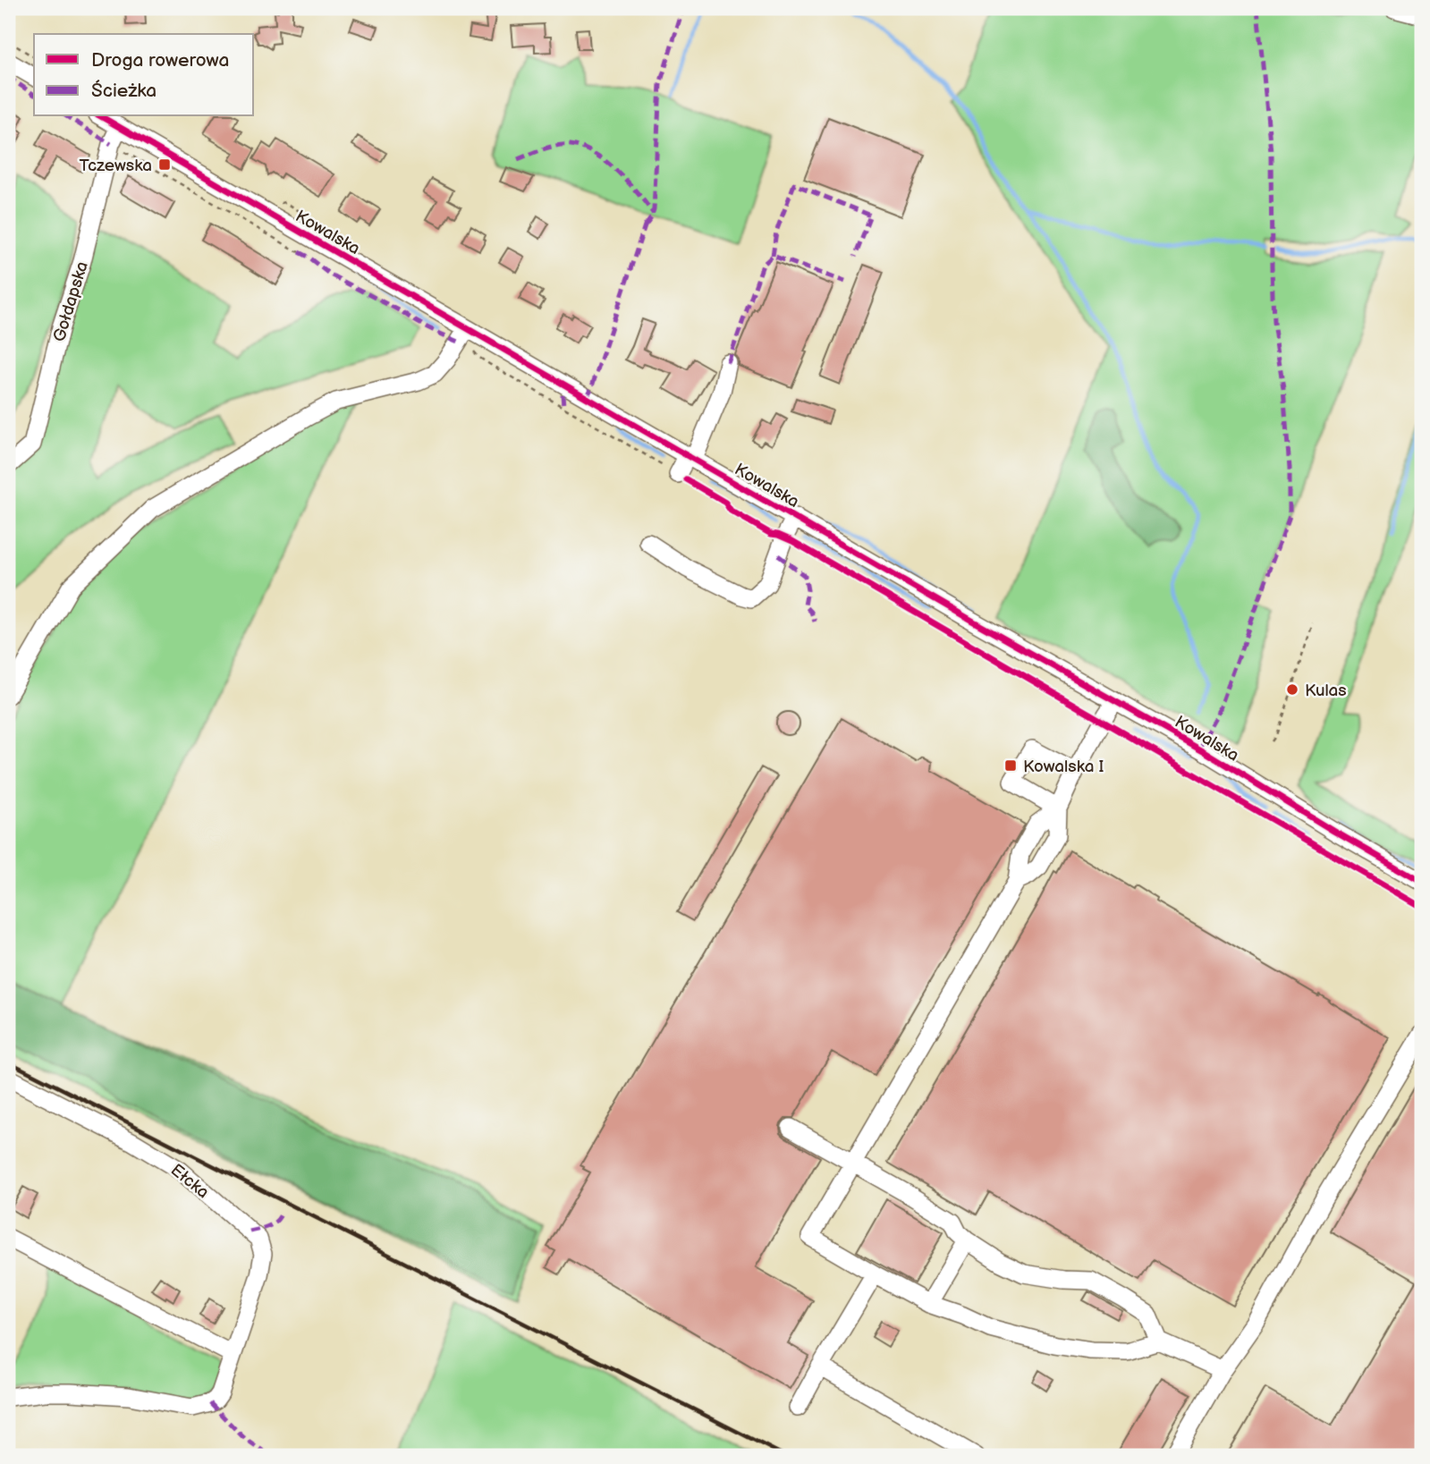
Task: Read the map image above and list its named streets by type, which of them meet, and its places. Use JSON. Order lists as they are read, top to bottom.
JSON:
{
  "streets": {
    "street": ["Kowalska", "Gołdapska", "Ełcka"]
  },
  "crossings": [
    ["Kowalska", "Gołdapska"]
  ],
  "places": {
    "transit": ["Tczewska", "Kowalska I"],
    "other": ["Kulas"]
  },
  "legend": ["Droga rowerowa", "Ścieżka"]
}
